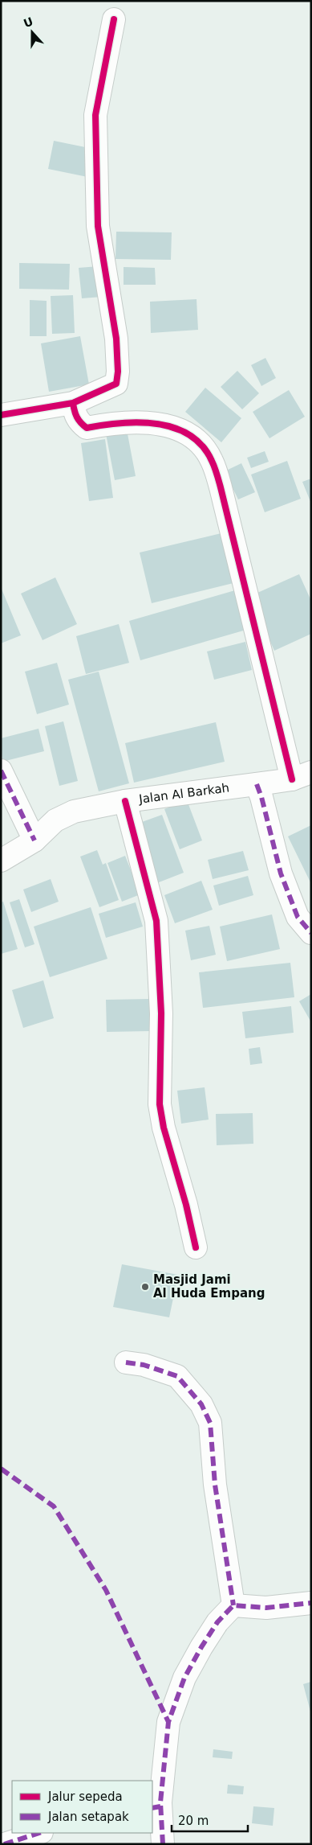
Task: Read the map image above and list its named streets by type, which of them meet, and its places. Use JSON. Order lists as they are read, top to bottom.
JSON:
{
  "streets": {
    "street": ["Jalan Al Barkah"]
  },
  "places": ["Masjid Jami Al Huda Empang"],
  "legend": ["Jalur sepeda", "Jalan setapak"],
  "scale_bar": "20 m",
  "north": "top"
}
